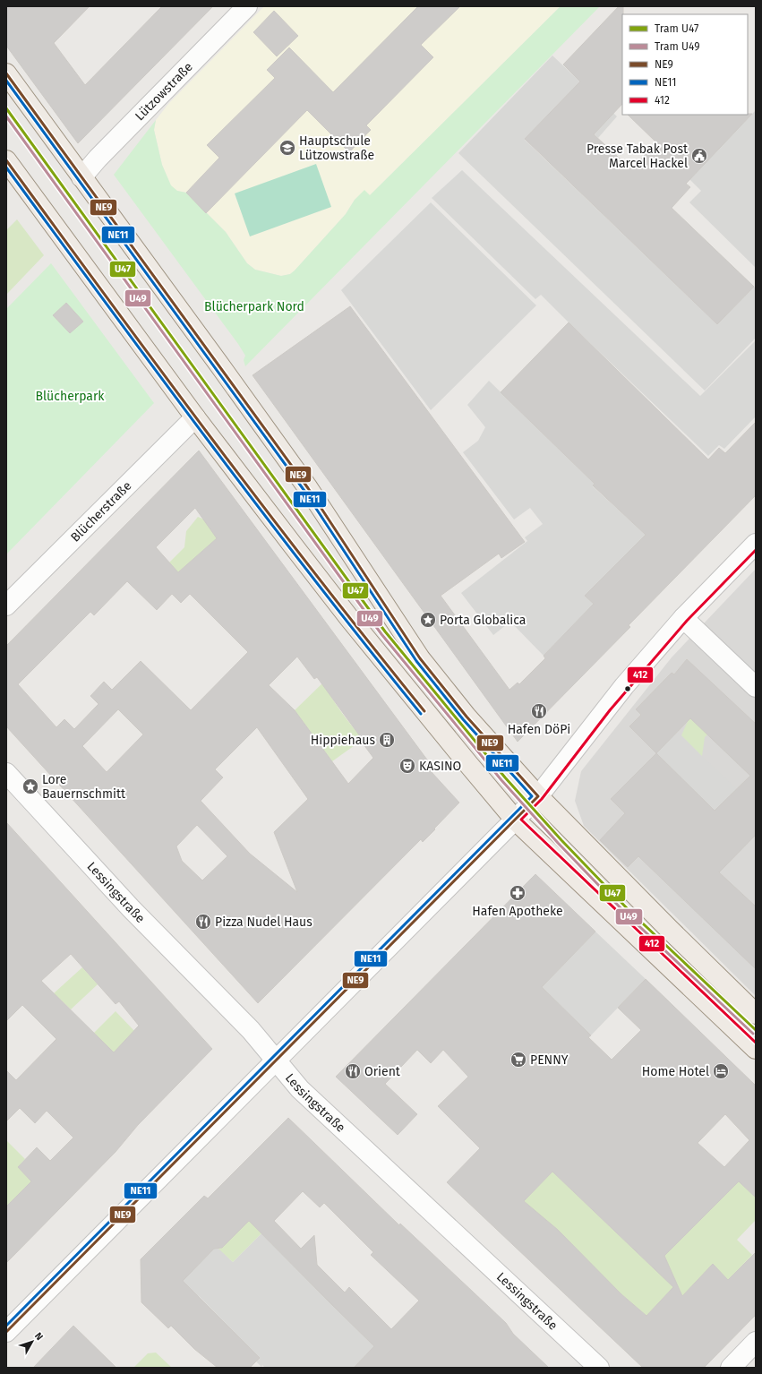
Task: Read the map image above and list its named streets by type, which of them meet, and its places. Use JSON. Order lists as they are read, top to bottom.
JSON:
{
  "streets": {
    "street": ["Lützowstraße", "Blücherstraße", "Lessingstraße"]
  },
  "parks": ["Blücherpark Nord", "Blücherpark"],
  "places": {
    "school or university": ["Hauptschule Lützowstraße"],
    "public building": ["Presse Tabak Post Marcel Hackel"],
    "place": ["Porta Globalica", "Lore Bauernschmitt"],
    "restaurant": ["Hafen DöPi", "Pizza Nudel Haus", "Orient"],
    "building": ["Hippiehaus"],
    "theatre": ["KASINO"],
    "pharmacy": ["Hafen Apotheke"],
    "supermarket": ["PENNY"],
    "hotel": ["Home Hotel"]
  },
  "lines": [
    "transit line NE9",
    "transit line NE11",
    "tram line U47",
    "tram line U49",
    "transit line 412"
  ],
  "legend": [
    "Tram U47",
    "Tram U49",
    "NE9",
    "NE11",
    "412"
  ],
  "north": "top right"
}
